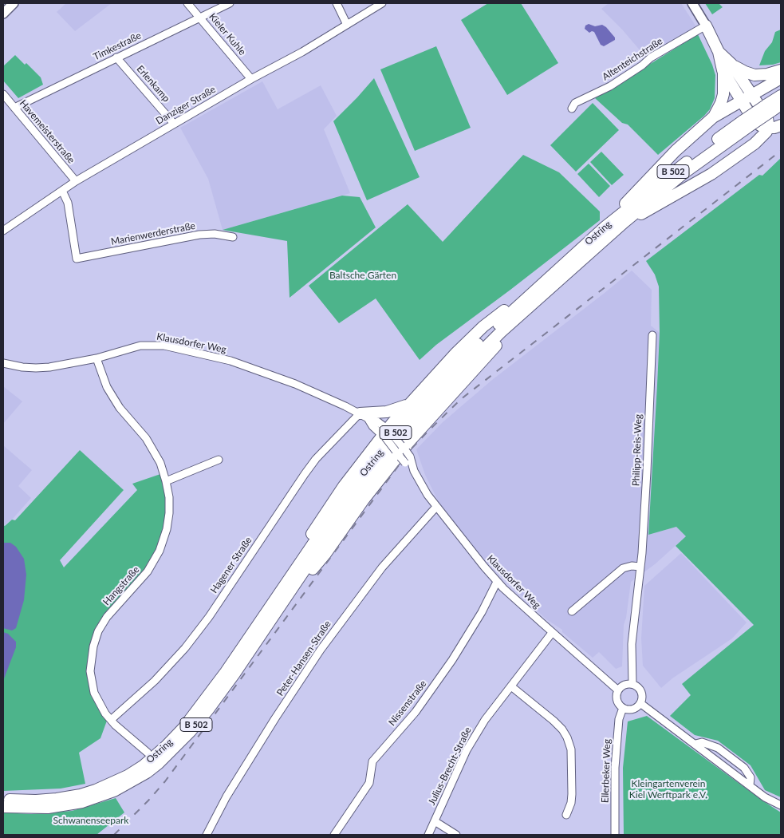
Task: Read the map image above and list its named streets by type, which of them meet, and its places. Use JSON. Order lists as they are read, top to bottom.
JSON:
{
  "streets": {
    "highway": ["B 502", "Ostring"],
    "street": [
      "Kieler Kuhle",
      "Timkestraße",
      "Altenteichstraße",
      "Erlenkamp",
      "Danziger Straße",
      "Havemeisterstraße",
      "Marienwerderstraße",
      "Klausdorfer Weg",
      "Philipp-Reis-Weg",
      "Hagener Straße",
      "Hangstraße",
      "Peter-Hansen-Straße",
      "Nissenstraße",
      "Julius-Brecht-Straße",
      "Ellerbeker Weg"
    ]
  },
  "crossings": [
    ["Kieler Kuhle", "Timkestraße"],
    ["Kieler Kuhle", "Danziger Straße"],
    ["Timkestraße", "Erlenkamp"],
    ["Timkestraße", "Havemeisterstraße"],
    ["Erlenkamp", "Danziger Straße"],
    ["Danziger Straße", "Havemeisterstraße"],
    ["Danziger Straße", "Marienwerderstraße"],
    ["Klausdorfer Weg", "Philipp-Reis-Weg"],
    ["Klausdorfer Weg", "Hagener Straße"],
    ["Klausdorfer Weg", "Hangstraße"],
    ["Klausdorfer Weg", "Peter-Hansen-Straße"],
    ["Klausdorfer Weg", "Nissenstraße"],
    ["Klausdorfer Weg", "Julius-Brecht-Straße"],
    ["Klausdorfer Weg", "Ellerbeker Weg"],
    ["Philipp-Reis-Weg", "Ellerbeker Weg"],
    ["Hagener Straße", "Hangstraße"]
  ],
  "parks": ["Baltsche Gärten", "Kleingartenverein Kiel Werftpark e.V.", "Schwanenseepark"]
}
